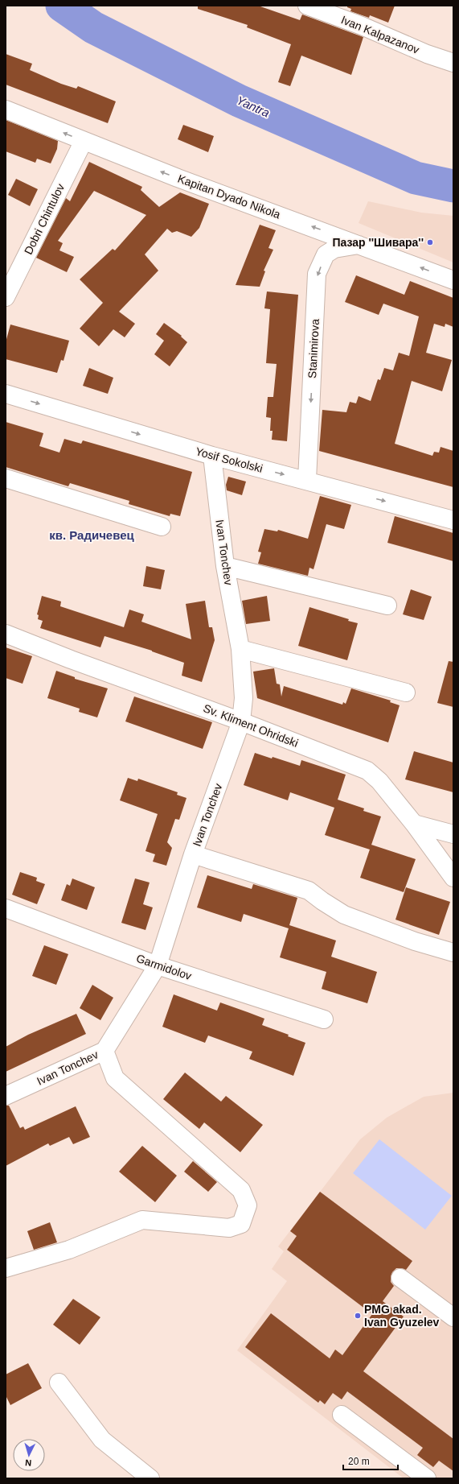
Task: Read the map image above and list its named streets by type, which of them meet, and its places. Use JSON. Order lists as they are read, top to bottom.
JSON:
{
  "streets": {
    "street": [
      "Ivan Kalpazanov",
      "Kapitan Dyado Nikola",
      "Dobri Chintulov",
      "Stanimirova",
      "Yosif Sokolski",
      "Ivan Tonchev",
      "Sv. Kliment Ohridski",
      "Garmidolov"
    ]
  },
  "crossings": [
    ["Kapitan Dyado Nikola", "Dobri Chintulov"],
    ["Kapitan Dyado Nikola", "Stanimirova"],
    ["Stanimirova", "Yosif Sokolski"],
    ["Yosif Sokolski", "Ivan Tonchev"],
    ["Ivan Tonchev", "Sv. Kliment Ohridski"],
    ["Ivan Tonchev", "Garmidolov"]
  ],
  "one_way": ["Kapitan Dyado Nikola", "Stanimirova"],
  "districts": ["кв. Радичевец"],
  "water": ["Yantra"],
  "places": ["Пазар ''Шивара''", "PMG akad. Ivan Gyuzelev"],
  "scale_bar": "20 m",
  "north": "bottom"
}
